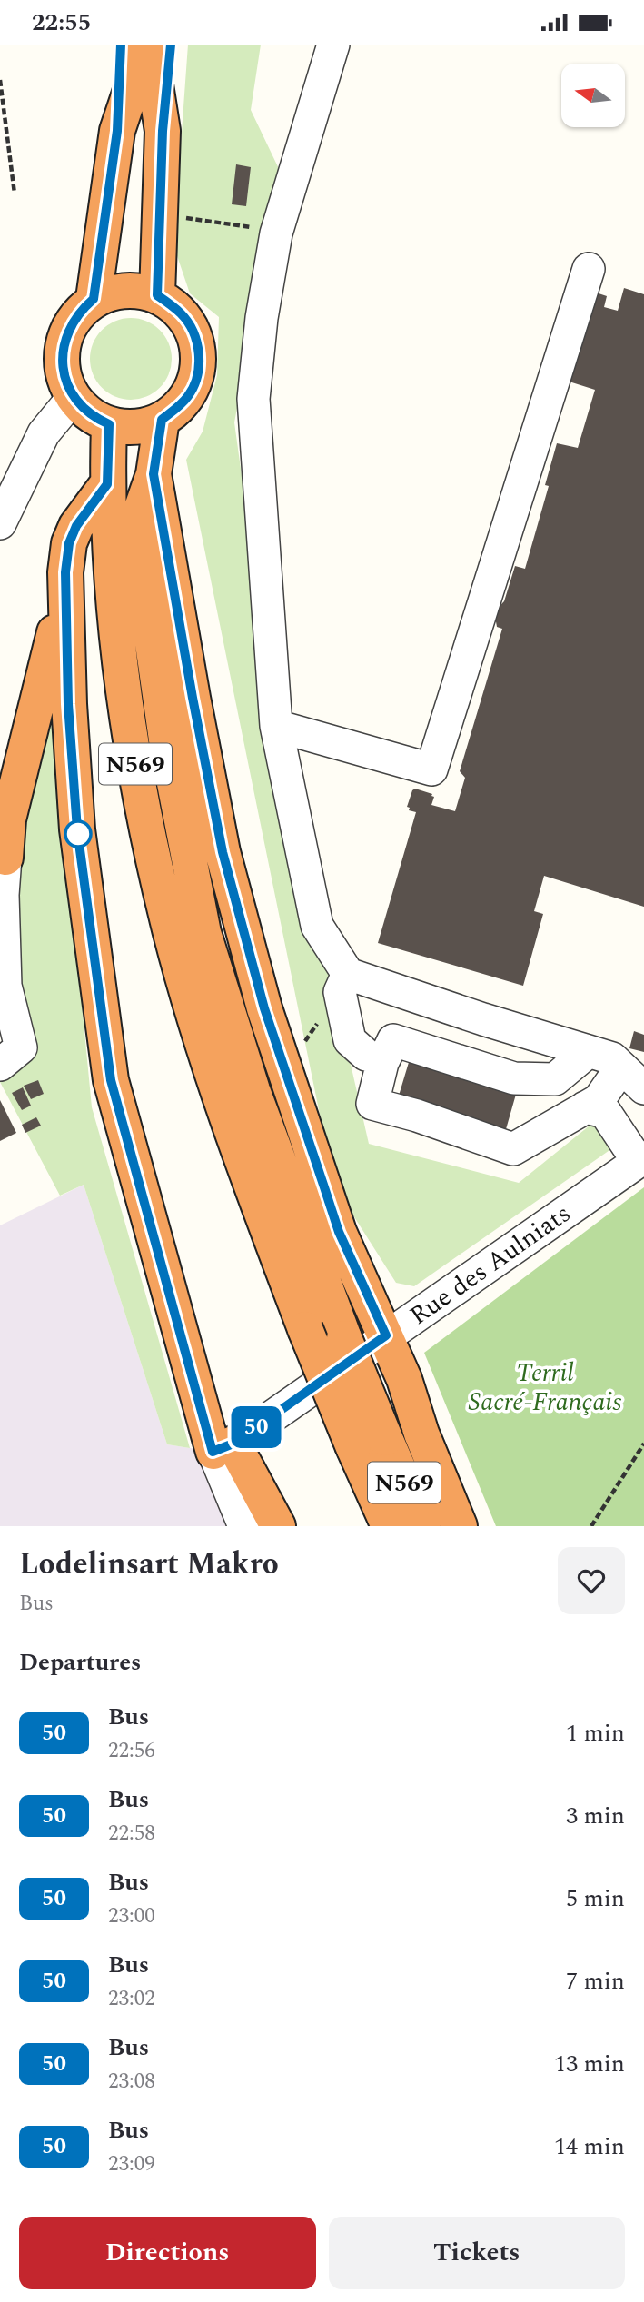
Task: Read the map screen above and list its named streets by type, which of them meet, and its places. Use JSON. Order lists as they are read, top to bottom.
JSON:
{
  "streets": {
    "highway": ["N569"],
    "street": ["Rue des Aulniats"]
  },
  "parks": ["Terril Sacré-Français"],
  "lines": ["bus line 50"],
  "north": "left",
  "page": {
    "status": "22:55",
    "on_map": "50",
    "heading": [
      ["Lodelinsart Makro", "Bus"],
      "Departures"
    ],
    "list": [
      {
        "mark": "50",
        "name": "Bus",
        "note": "22:56",
        "value": "1 min"
      },
      {
        "mark": "50",
        "name": "Bus",
        "note": "22:58",
        "value": "3 min"
      },
      {
        "mark": "50",
        "name": "Bus",
        "note": "23:00",
        "value": "5 min"
      },
      {
        "mark": "50",
        "name": "Bus",
        "note": "23:02",
        "value": "7 min"
      },
      {
        "mark": "50",
        "name": "Bus",
        "note": "23:08",
        "value": "13 min"
      },
      {
        "mark": "50",
        "name": "Bus",
        "note": "23:09",
        "value": "14 min"
      }
    ],
    "buttons": ["Directions", "Tickets"]
  }
}
